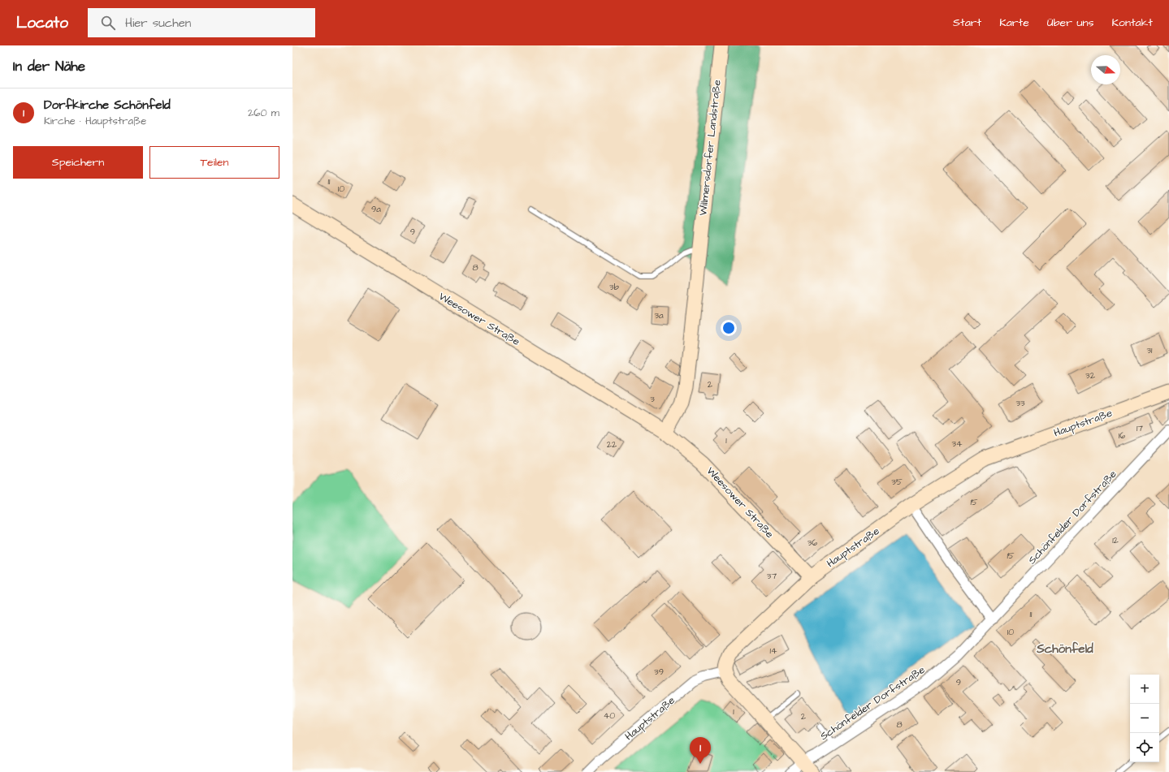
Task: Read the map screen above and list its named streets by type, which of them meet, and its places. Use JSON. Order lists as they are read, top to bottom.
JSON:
{
  "streets": {
    "main road": ["Willmersdorfer Landstraße", "Weesower Straße", "Hauptstraße"],
    "street": ["Schönfelder Dorfstraße"]
  },
  "crossings": [
    ["Weesower Straße", "Hauptstraße"]
  ],
  "districts": ["Schönfeld"],
  "house_numbers": [
    "11",
    "10",
    "9a",
    "9",
    "8",
    "3b",
    "3a",
    "31",
    "32",
    "2",
    "3",
    "33",
    "17",
    "16",
    "1",
    "34",
    "22",
    "35",
    "15",
    "12",
    "36",
    "15",
    "37",
    "11",
    "10",
    "14",
    "39",
    "9",
    "1",
    "40",
    "2",
    "8"
  ],
  "north": "right",
  "page": {
    "header": "Locato",
    "search": "Hier suchen",
    "nav": [
      "Start",
      "Karte",
      "Über uns",
      "Kontakt"
    ],
    "heading": "In der Nähe",
    "list": [
      {
        "mark": "1",
        "name": "Dorfkirche Schönfeld",
        "note": "Kirche · Hauptstraße",
        "value": "260 m"
      }
    ],
    "buttons": ["Speichern", "Teilen"],
    "map_buttons": ["+", "−"],
    "pins": "1"
  }
}
